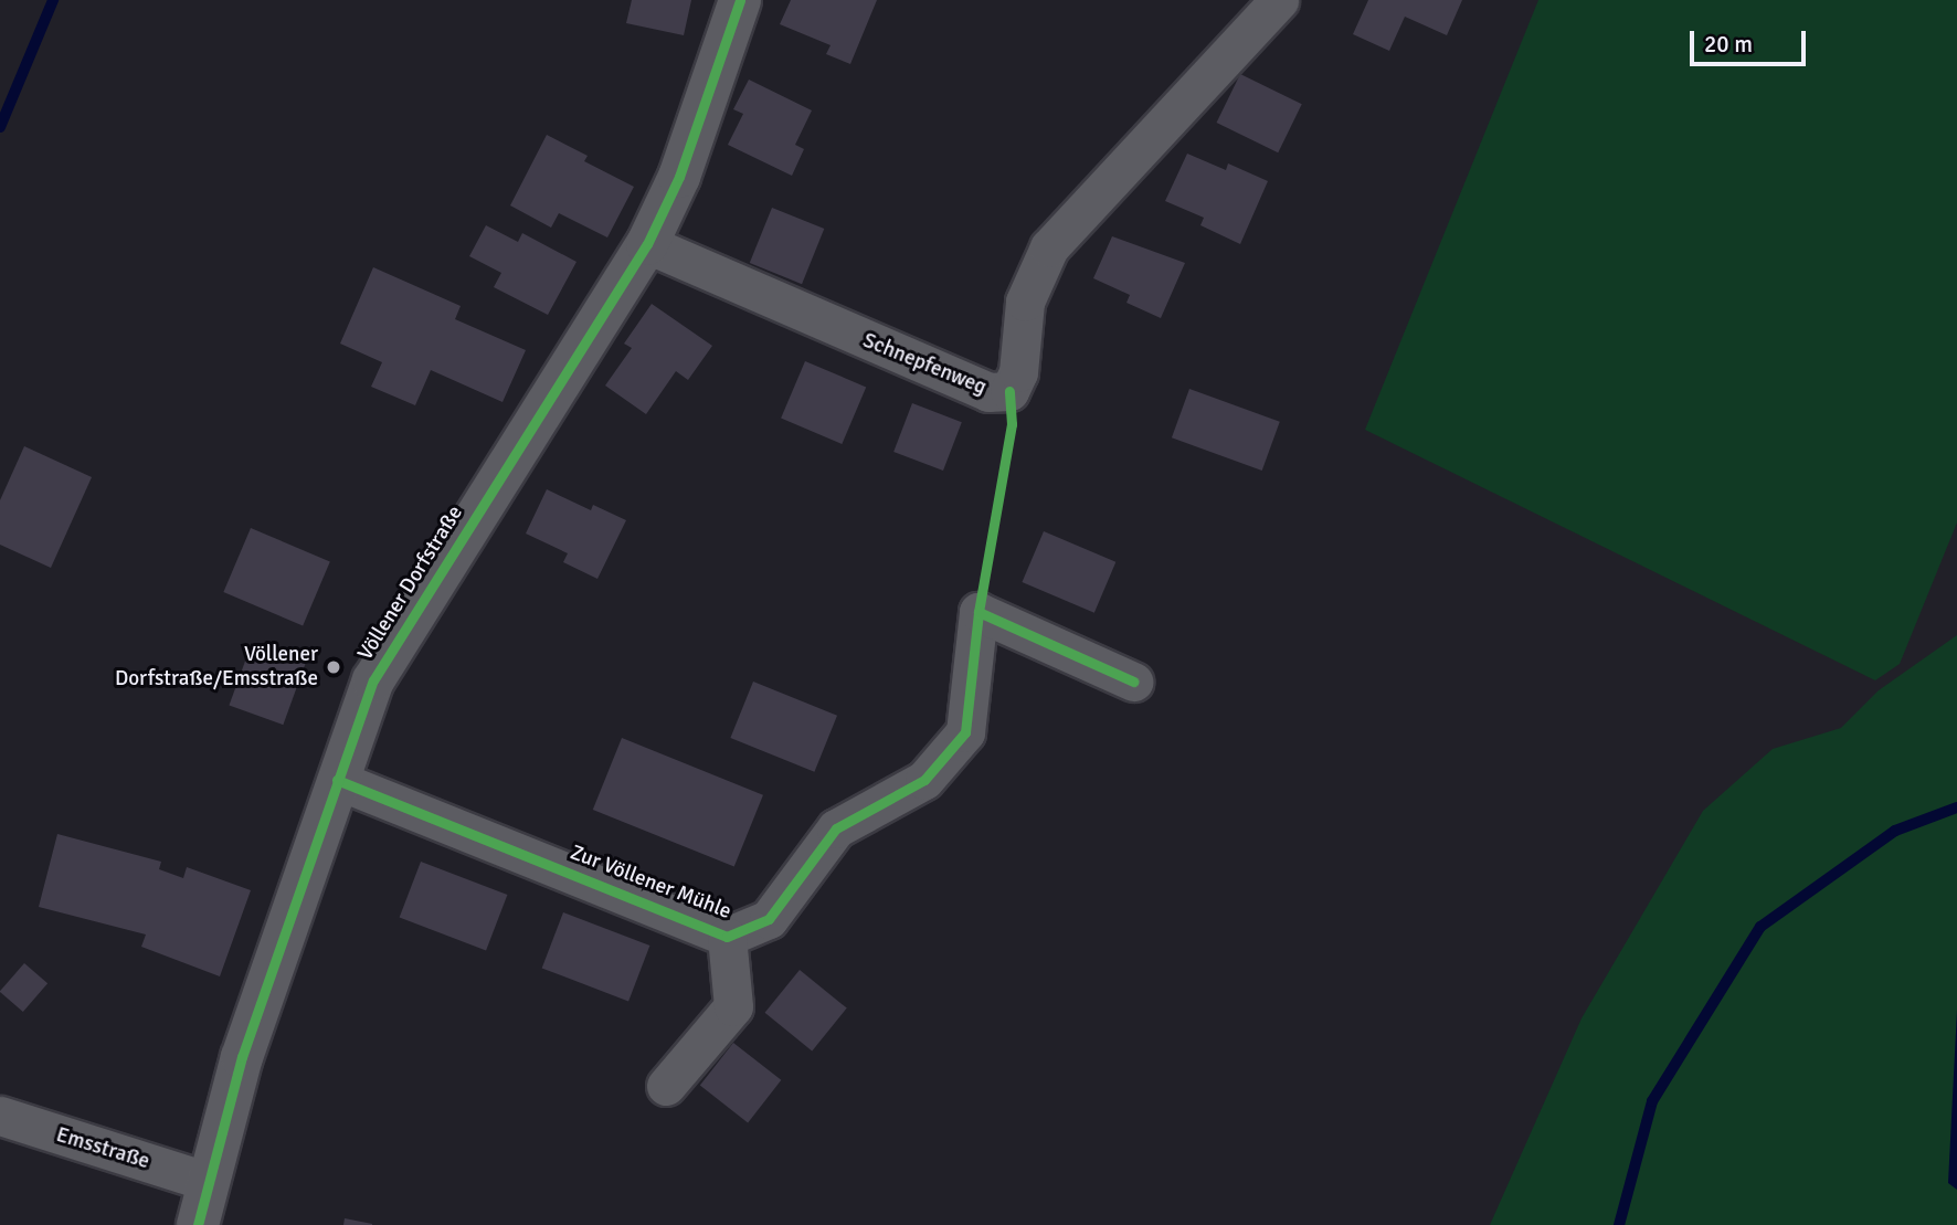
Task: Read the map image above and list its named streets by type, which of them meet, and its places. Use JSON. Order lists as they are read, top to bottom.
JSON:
{
  "streets": {
    "street": [
      "Schnepfenweg",
      "Völlener Dorfstraße",
      "Zur Völlener Mühle",
      "Emsstraße"
    ]
  },
  "crossings": [
    ["Schnepfenweg", "Völlener Dorfstraße"],
    ["Völlener Dorfstraße", "Zur Völlener Mühle"],
    ["Völlener Dorfstraße", "Emsstraße"]
  ],
  "places": ["Völlener Dorfstraße/Emsstraße"],
  "scale_bar": "20 m"
}
